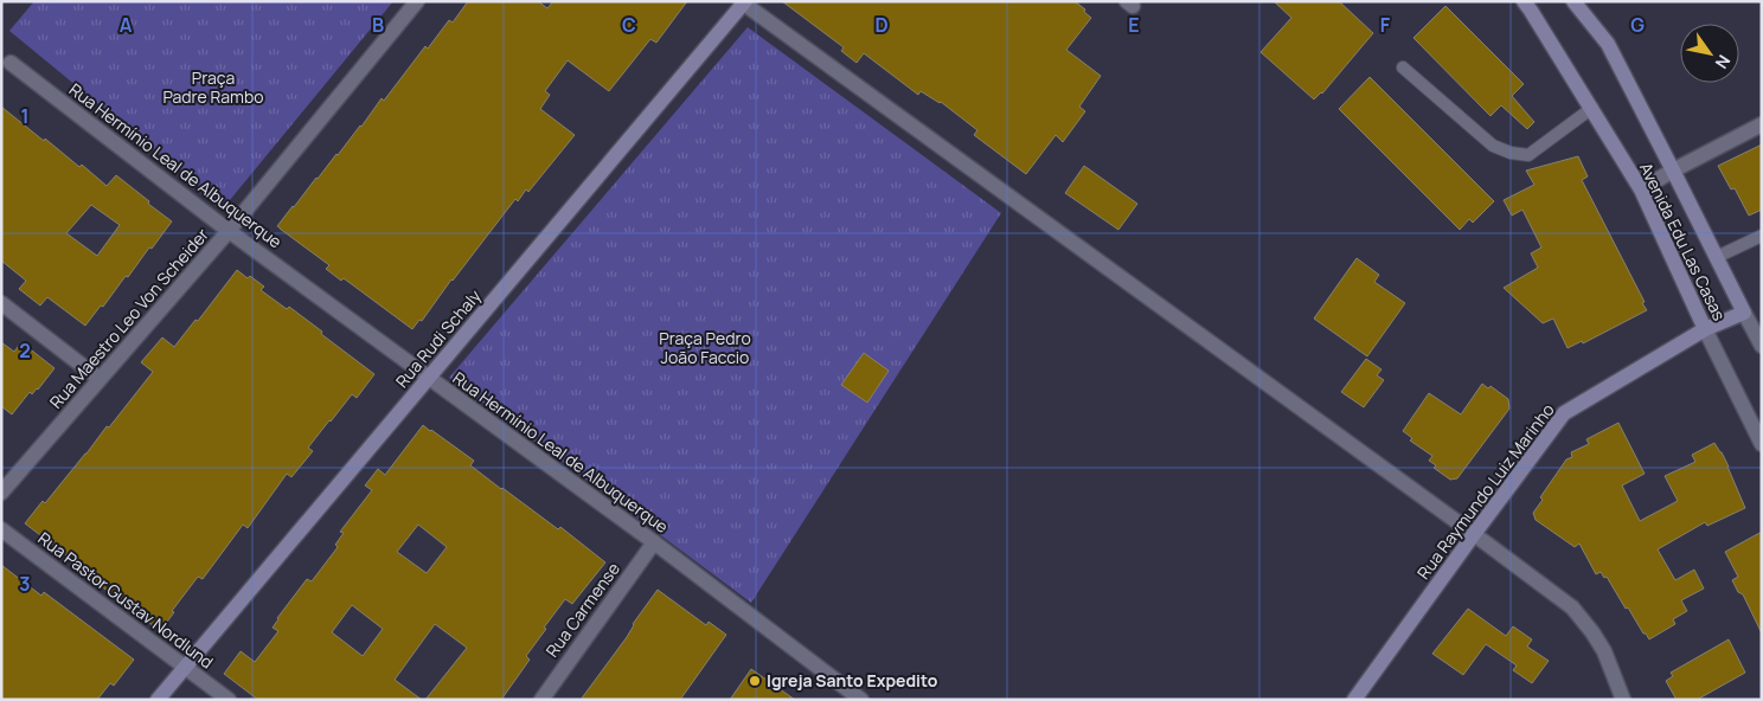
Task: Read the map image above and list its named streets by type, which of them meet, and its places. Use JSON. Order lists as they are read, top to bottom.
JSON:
{
  "streets": {
    "street": [
      "Rua Hermínio Leal de Albuquerque",
      "Avenida Edu Las Casas",
      "Rua Maestro Leo Von Scheider",
      "Rua Rudi Schaly",
      "Rua Raymundo Luiz Marinho",
      "Rua Pastor Gustav Nordlund",
      "Rua Carmense"
    ]
  },
  "crossings": [
    ["Rua Hermínio Leal de Albuquerque", "Rua Maestro Leo Von Scheider"],
    ["Rua Hermínio Leal de Albuquerque", "Rua Rudi Schaly"],
    ["Rua Hermínio Leal de Albuquerque", "Rua Carmense"],
    ["Avenida Edu Las Casas", "Rua Raymundo Luiz Marinho"],
    ["Rua Rudi Schaly", "Rua Pastor Gustav Nordlund"]
  ],
  "parks": ["Praça Padre Rambo", "Praça Pedro João Faccio"],
  "places": ["Igreja Santo Expedito"],
  "north": "bottom right",
  "grid": {
    "columns": [
      "A",
      "B",
      "C",
      "D",
      "E",
      "F",
      "G"
    ],
    "rows": ["1", "2", "3"]
  }
}
